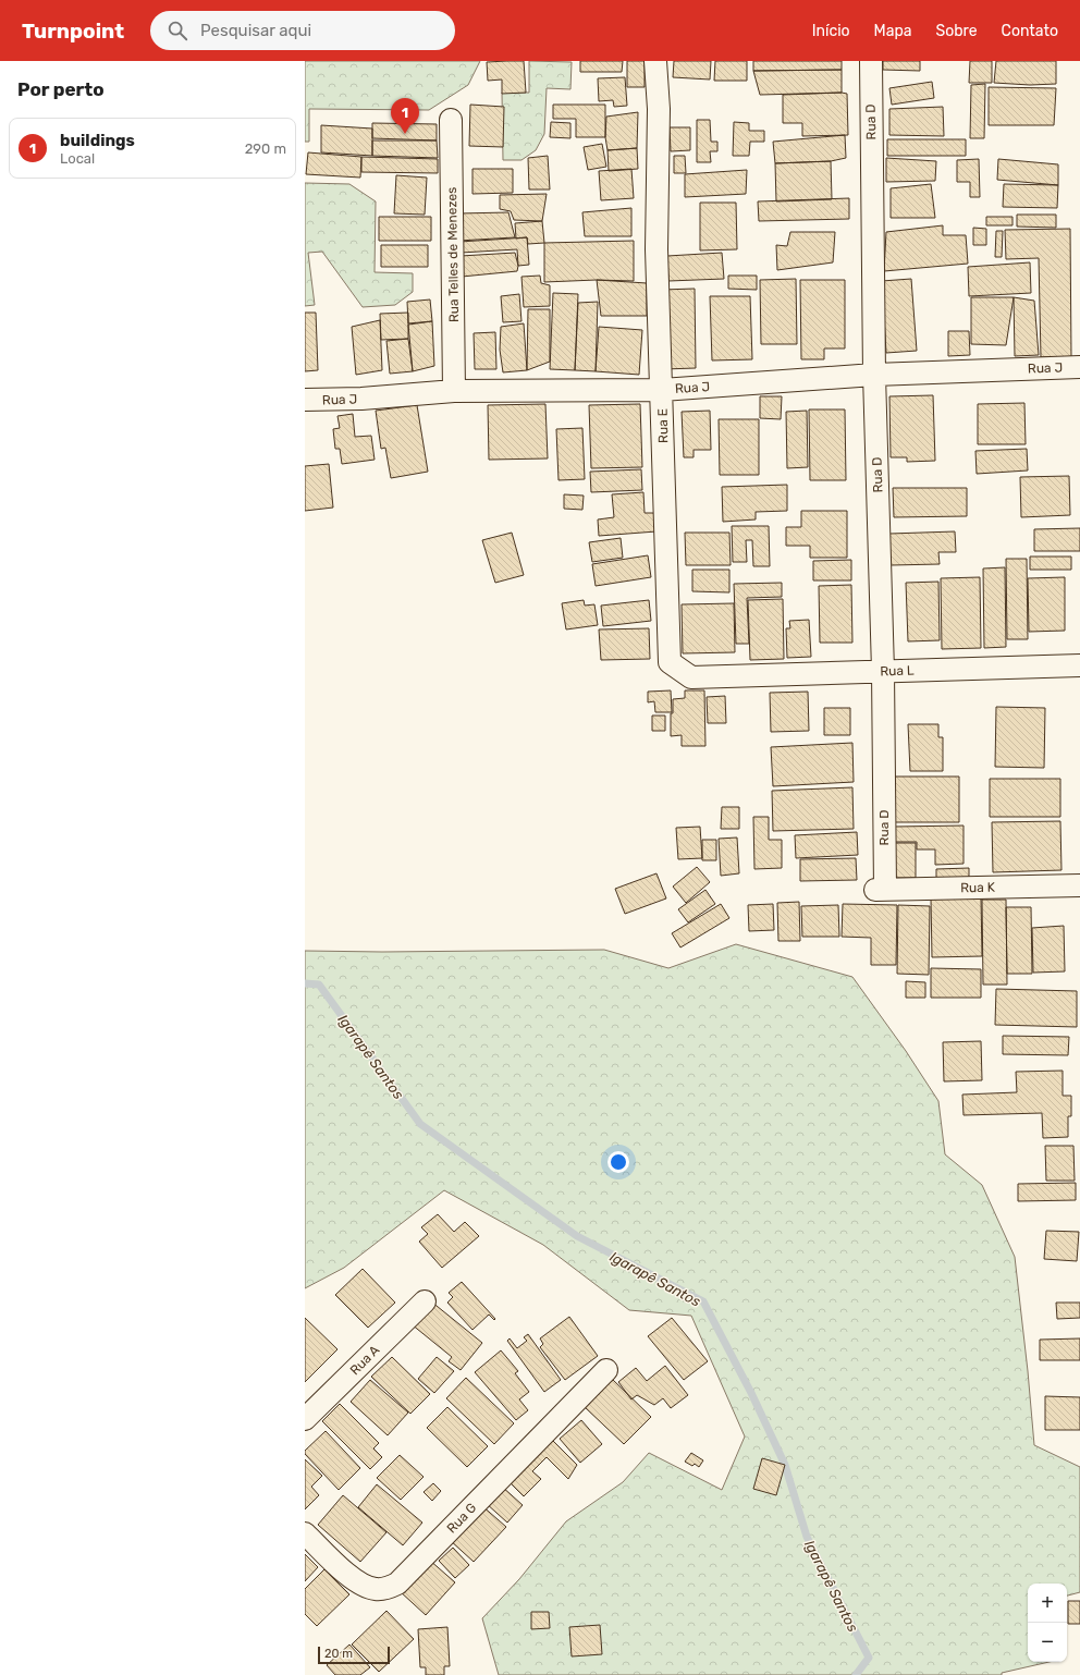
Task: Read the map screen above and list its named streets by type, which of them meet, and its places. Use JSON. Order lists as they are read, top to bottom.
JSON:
{
  "streets": {
    "street": [
      "Rua D",
      "Rua Telles de Menezes",
      "Rua J",
      "Rua E",
      "Rua L",
      "Rua K",
      "Rua A",
      "Rua G"
    ]
  },
  "crossings": [
    ["Rua D", "Rua J"],
    ["Rua D", "Rua L"],
    ["Rua D", "Rua K"],
    ["Rua Telles de Menezes", "Rua J"],
    ["Rua J", "Rua E"],
    ["Rua E", "Rua L"]
  ],
  "water": ["Igarapê Santos"],
  "scale_bar": "20 m",
  "page": {
    "header": "Turnpoint",
    "search": "Pesquisar aqui",
    "nav": [
      "Início",
      "Mapa",
      "Sobre",
      "Contato"
    ],
    "heading": "Por perto",
    "pins": "1",
    "list": [
      {
        "mark": "1",
        "name": "buildings",
        "note": "Local",
        "value": "290 m"
      }
    ],
    "map_buttons": ["+", "−"],
    "scale": "20 m"
  }
}
